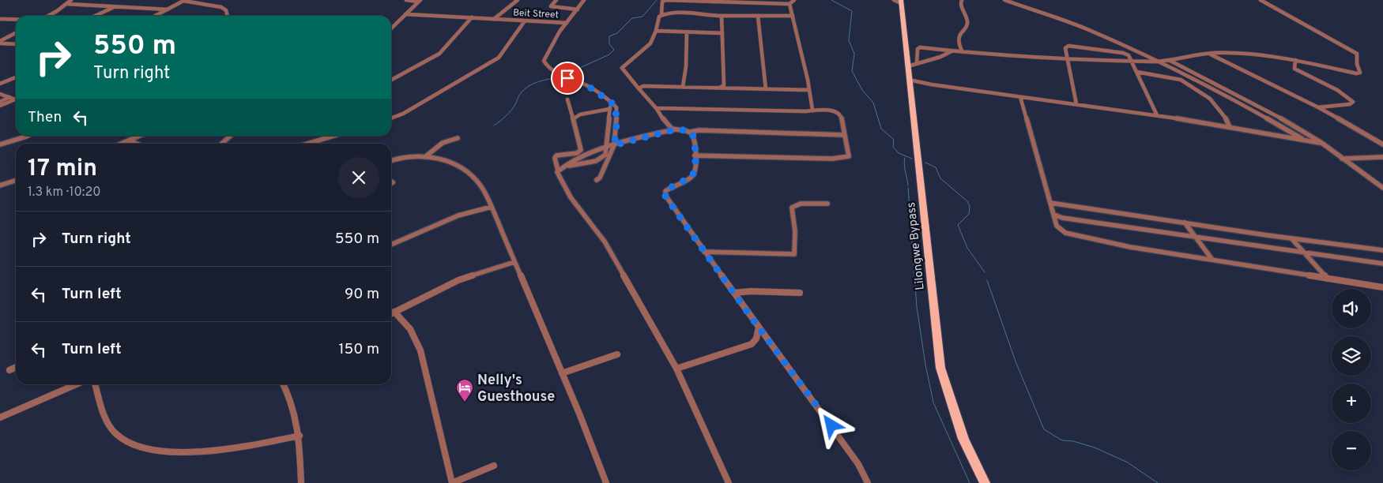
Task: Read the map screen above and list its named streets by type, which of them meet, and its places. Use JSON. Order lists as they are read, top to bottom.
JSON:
{
  "streets": {
    "main road": ["Lilongwe Bypass"],
    "street": ["Beit Street"]
  },
  "places": {
    "hotel": ["Nelly's Guesthouse"]
  },
  "page": {
    "turn": ["550 m", "Turn right"],
    "then": "Then",
    "heading": ["17 min", "1.3 km · 10:20"],
    "list": [
      {
        "name": "Turn right",
        "value": "550 m"
      },
      {
        "name": "Turn left",
        "value": "90 m"
      },
      {
        "name": "Turn left",
        "value": "150 m"
      }
    ],
    "map_buttons": ["+", "−"]
  }
}
